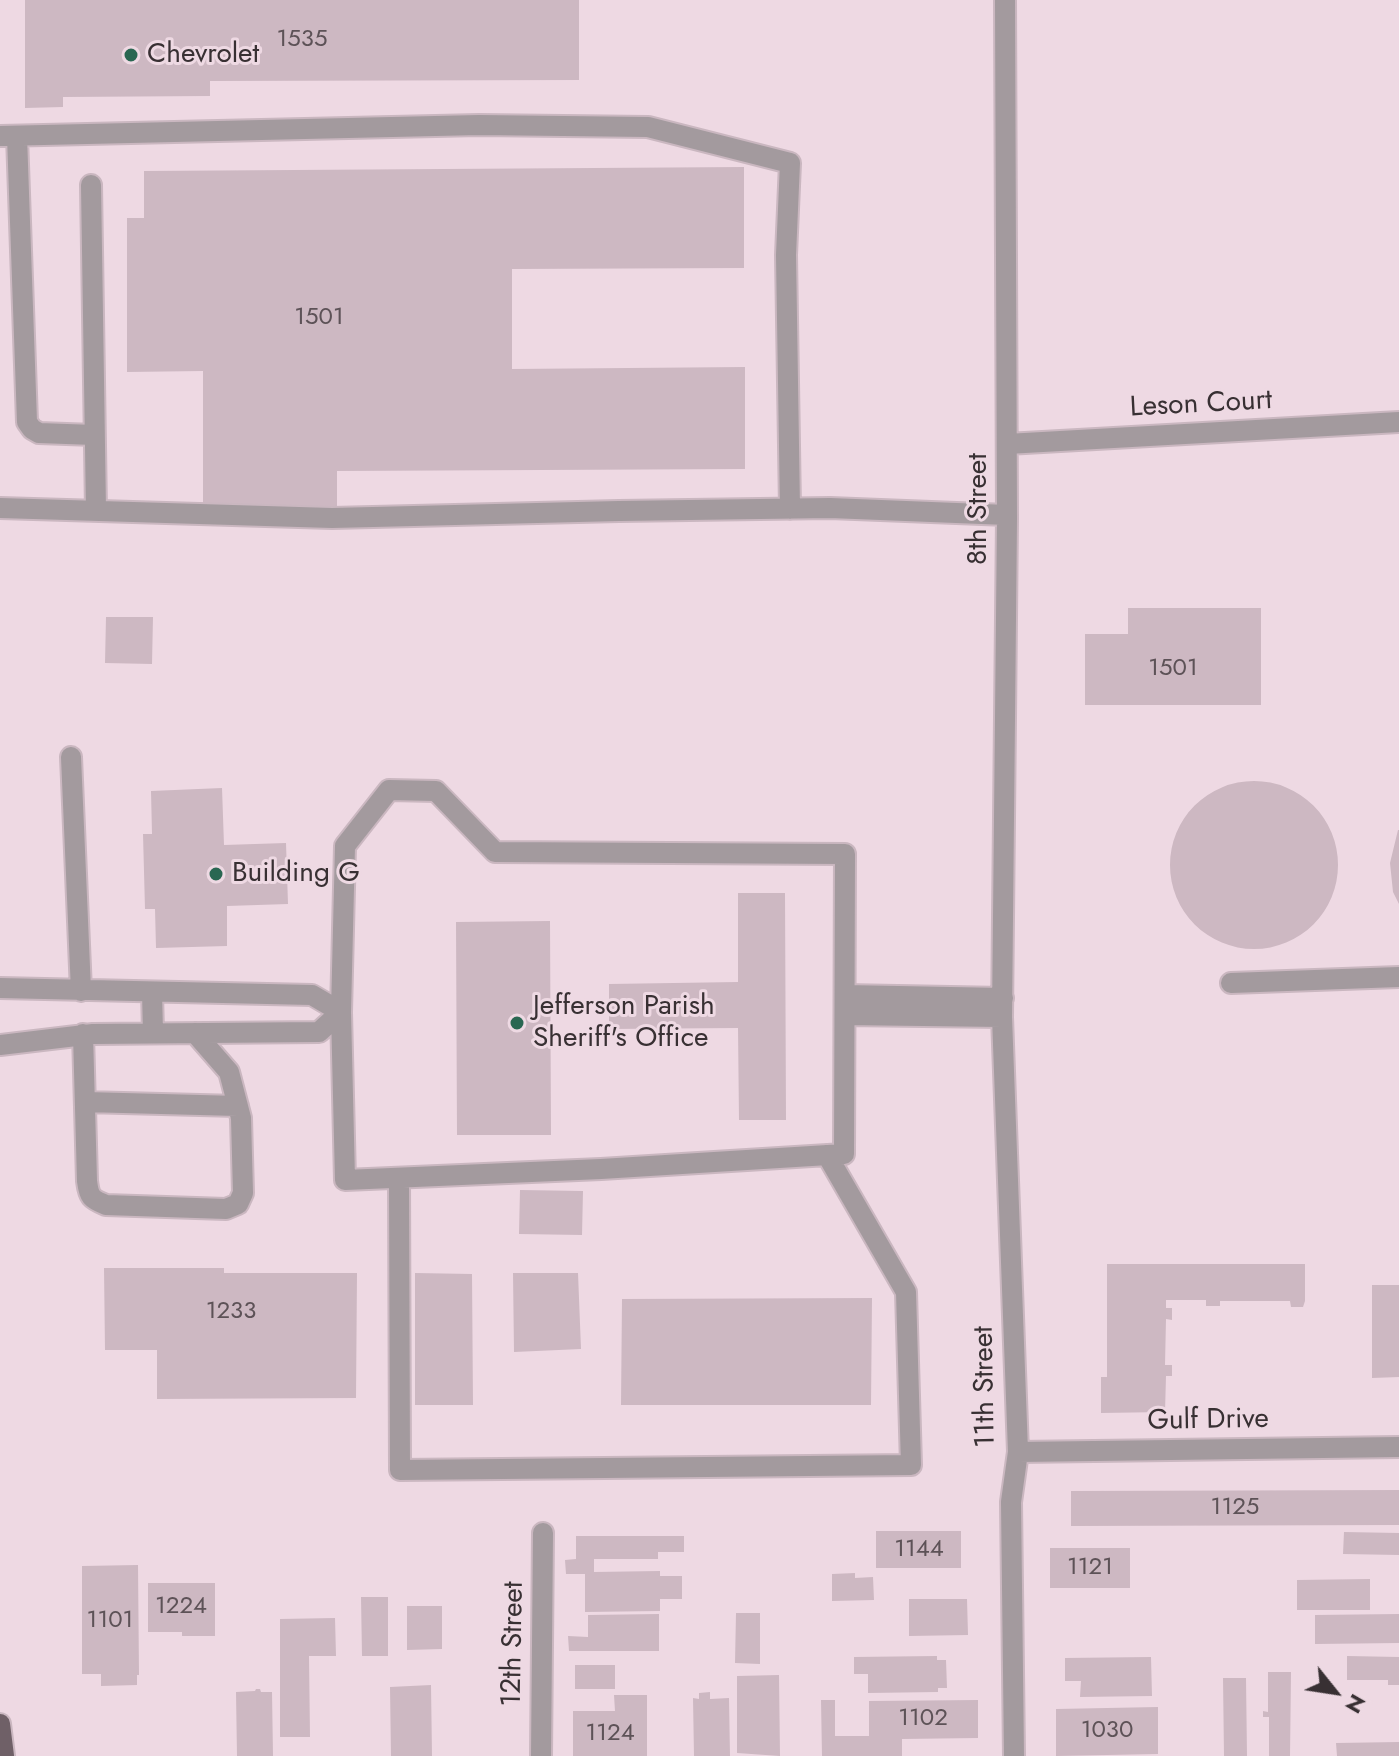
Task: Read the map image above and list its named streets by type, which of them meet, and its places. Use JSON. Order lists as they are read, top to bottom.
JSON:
{
  "streets": {
    "street": [
      "Leson Court",
      "8th Street",
      "11th Street",
      "Gulf Drive",
      "12th Street"
    ]
  },
  "crossings": [
    ["Leson Court", "8th Street"],
    ["8th Street", "11th Street"],
    ["11th Street", "Gulf Drive"]
  ],
  "places": ["Chevrolet", "Building G", "Jefferson Parish Sheriff's Office"],
  "house_numbers": [
    "1535",
    "1501",
    "1501",
    "1233",
    "1125",
    "1144",
    "1121",
    "1224",
    "1101",
    "1102",
    "1030",
    "1124"
  ],
  "north": "bottom right"
}
